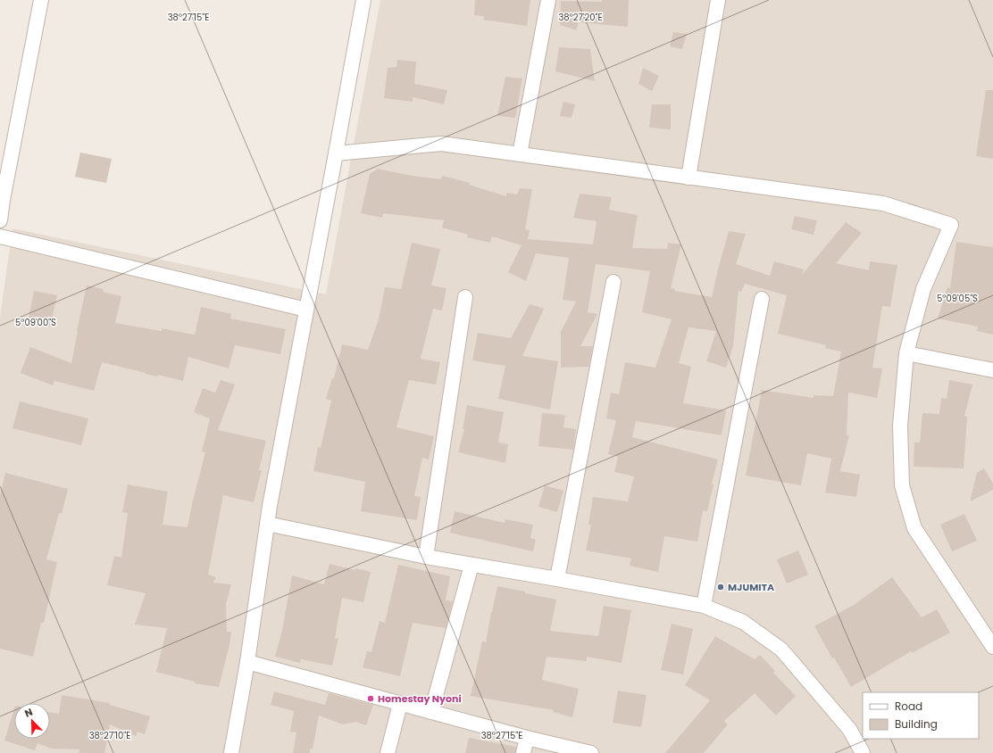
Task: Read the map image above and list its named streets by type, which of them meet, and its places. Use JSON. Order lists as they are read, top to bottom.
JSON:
{
  "places": ["MJUMITA", "Homestay Nyoni"],
  "legend": ["Road", "Building"],
  "north": "top left",
  "coordinates": [
    "38°27'15\"E",
    "38°27'20\"E",
    "5°09'05\"S",
    "5°09'00\"S",
    "38°27'10\"E"
  ]
}
